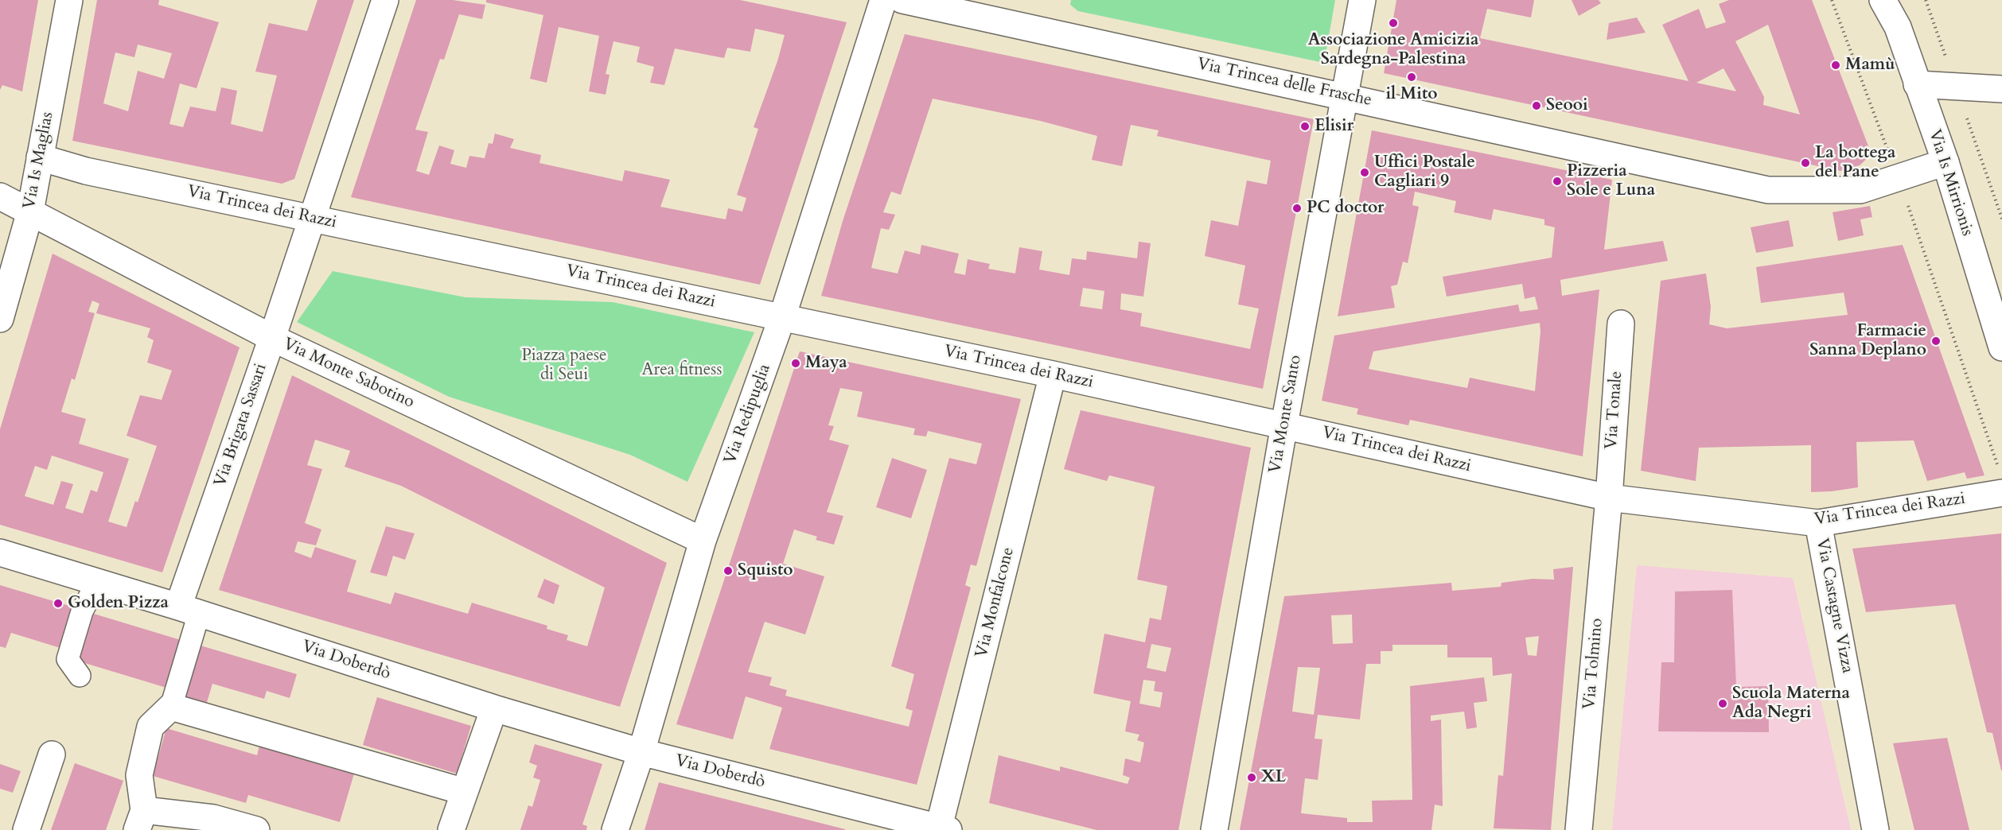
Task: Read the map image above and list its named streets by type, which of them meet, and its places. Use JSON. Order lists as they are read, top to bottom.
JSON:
{
  "streets": {
    "street": [
      "Via Trincea delle Frasche",
      "Via Is Maglias",
      "Via Is Mirrionis",
      "Via Trincea dei Razzi",
      "Via Monte Sabotino",
      "Via Tonale",
      "Via Redipuglia",
      "Via Monte Santo",
      "Via Brigata Sassari",
      "Via Monfalcone",
      "Via Castagne Vizza",
      "Via Doberdò",
      "Via Tolmino"
    ]
  },
  "crossings": [
    ["Via Trincea delle Frasche", "Via Is Mirrionis"],
    ["Via Trincea delle Frasche", "Via Monte Santo"],
    ["Via Is Maglias", "Via Trincea dei Razzi"],
    ["Via Is Maglias", "Via Monte Sabotino"],
    ["Via Trincea dei Razzi", "Via Tonale"],
    ["Via Trincea dei Razzi", "Via Redipuglia"],
    ["Via Trincea dei Razzi", "Via Monte Santo"],
    ["Via Trincea dei Razzi", "Via Brigata Sassari"],
    ["Via Trincea dei Razzi", "Via Monfalcone"],
    ["Via Trincea dei Razzi", "Via Castagne Vizza"],
    ["Via Trincea dei Razzi", "Via Tolmino"],
    ["Via Monte Sabotino", "Via Redipuglia"],
    ["Via Monte Sabotino", "Via Brigata Sassari"],
    ["Via Tonale", "Via Tolmino"],
    ["Via Redipuglia", "Via Doberdò"],
    ["Via Brigata Sassari", "Via Doberdò"],
    ["Via Monfalcone", "Via Doberdò"]
  ],
  "parks": ["Piazza paese di Seui", "Area fitness"],
  "places": [
    "Associazione Amicizia Sardegna-Palestina",
    "Mamù",
    "il Mito",
    "Seooi",
    "Elisir",
    "La bottega del Pane",
    "Uffici Postale Cagliari 9",
    "Pizzeria Sole e Luna",
    "PC doctor",
    "Farmacie Sanna Deplano",
    "Maya",
    "Squisto",
    "Golden Pizza",
    "Scuola Materna Ada Negri",
    "XL"
  ]
}
